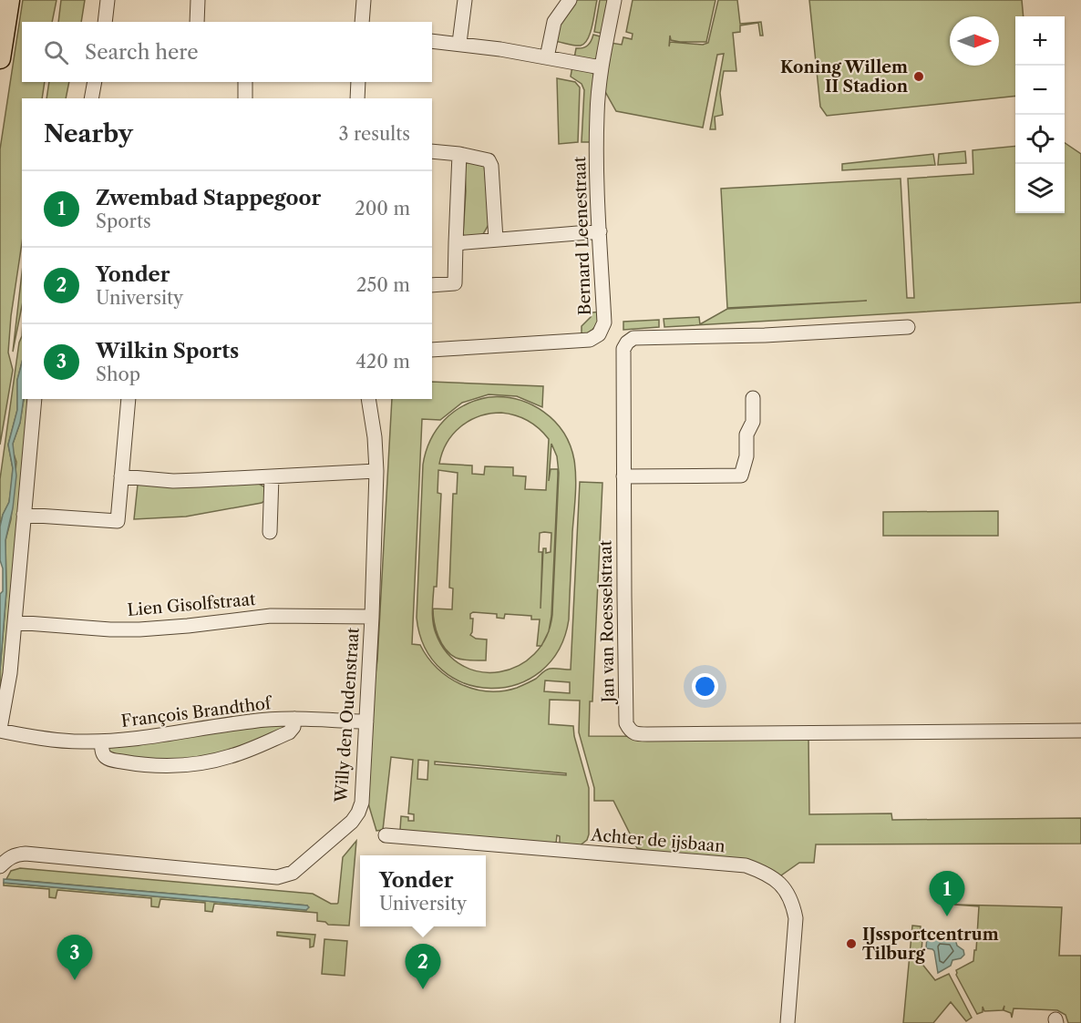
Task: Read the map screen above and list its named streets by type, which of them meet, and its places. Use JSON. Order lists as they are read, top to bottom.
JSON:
{
  "streets": {
    "street": [
      "Bernard Leenestraat",
      "Lien Gisolfstraat",
      "Jan van Roesselstraat",
      "François Brandthof",
      "Willy den Oudenstraat",
      "Achter de ijsbaan"
    ]
  },
  "crossings": [
    ["Lien Gisolfstraat", "Willy den Oudenstraat"],
    ["François Brandthof", "Willy den Oudenstraat"]
  ],
  "places": ["Koning Willem II Stadion", "IJssportcentrum Tilburg"],
  "north": "right",
  "page": {
    "map_buttons": ["+", "−"],
    "search": "Search here",
    "heading": ["Nearby", "3 results"],
    "list": [
      {
        "mark": "1",
        "name": "Zwembad Stappegoor",
        "note": "Sports",
        "value": "200 m"
      },
      {
        "mark": "2",
        "name": "Yonder",
        "note": "University",
        "value": "250 m"
      },
      {
        "mark": "3",
        "name": "Wilkin Sports",
        "note": "Shop",
        "value": "420 m"
      }
    ],
    "popup": ["Yonder", "University"],
    "pins": ["1", "3", "2"]
  }
}
